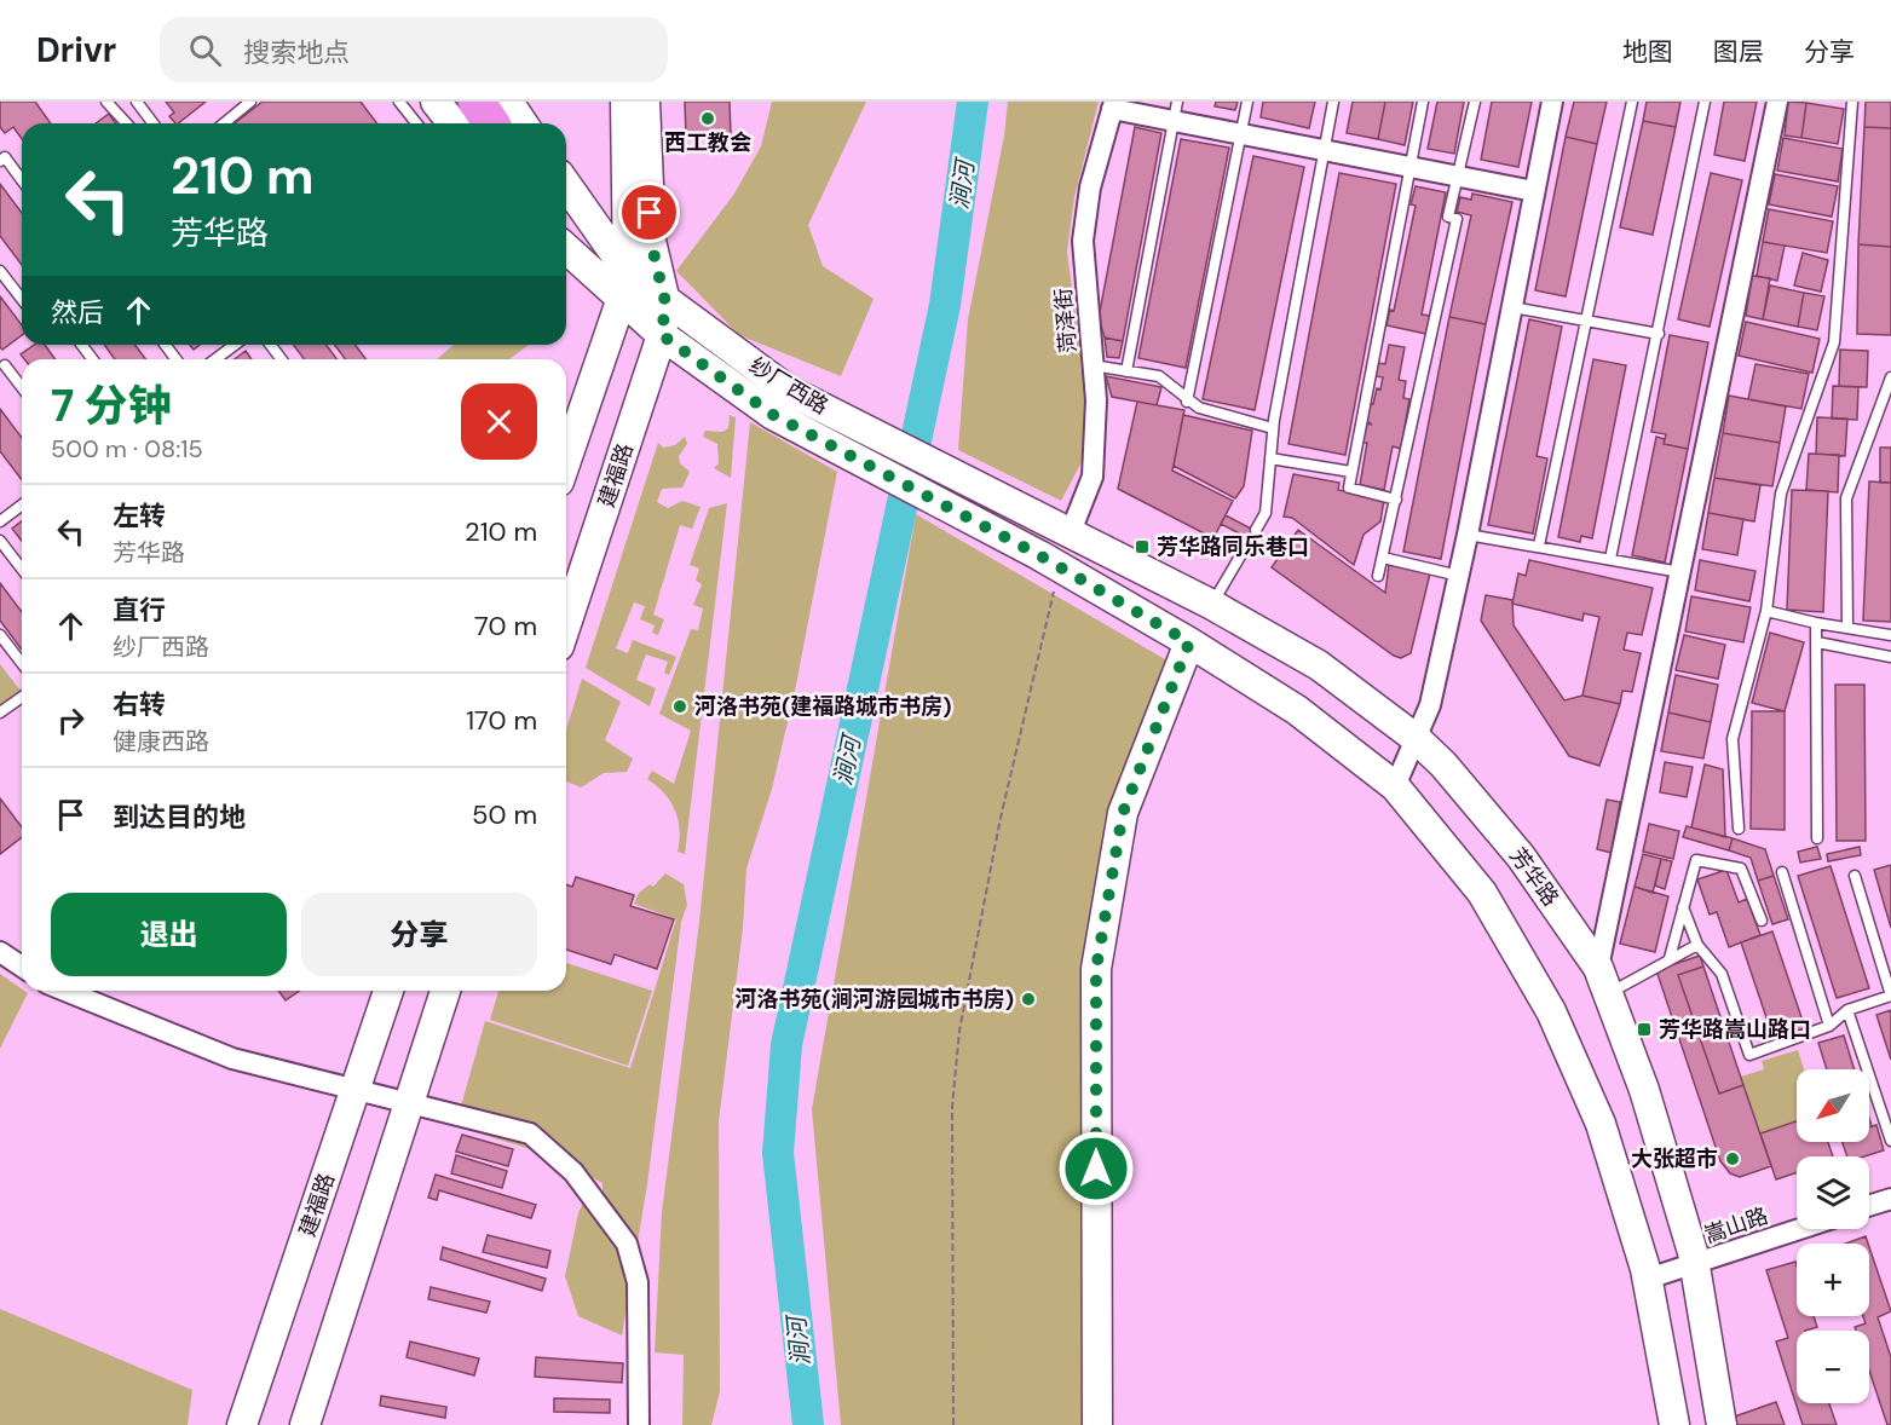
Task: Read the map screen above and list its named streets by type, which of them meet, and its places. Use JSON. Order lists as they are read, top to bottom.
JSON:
{
  "streets": {
    "main road": ["纱厂西路", "建福路", "芳华路"],
    "street": ["菏泽街", "嵩山路"]
  },
  "crossings": [
    ["菏泽街", "纱厂西路"],
    ["菏泽街", "芳华路"],
    ["纱厂西路", "建福路"],
    ["纱厂西路", "芳华路"],
    ["芳华路", "嵩山路"]
  ],
  "water": ["涧河"],
  "places": {
    "other": [
      "西工教会",
      "河洛书苑(建福路城市书房)",
      "河洛书苑(涧河游园城市书房)",
      "大张超市"
    ],
    "transit": ["芳华路同乐巷口", "芳华路嵩山路口"]
  },
  "north": "bottom left",
  "page": {
    "header": "Drivr",
    "search": "搜索地点",
    "nav": ["地图", "图层", "分享"],
    "turn": ["210 m", "芳华路"],
    "then": "然后",
    "heading": ["7 分钟", "500 m · 08:15"],
    "list": [
      {
        "name": "左转",
        "note": "芳华路",
        "value": "210 m"
      },
      {
        "name": "直行",
        "note": "纱厂西路",
        "value": "70 m"
      },
      {
        "name": "右转",
        "note": "健康西路",
        "value": "170 m"
      },
      {
        "name": "到达目的地",
        "value": "50 m"
      }
    ],
    "buttons": ["退出", "分享"],
    "map_buttons": ["+", "−"]
  }
}
